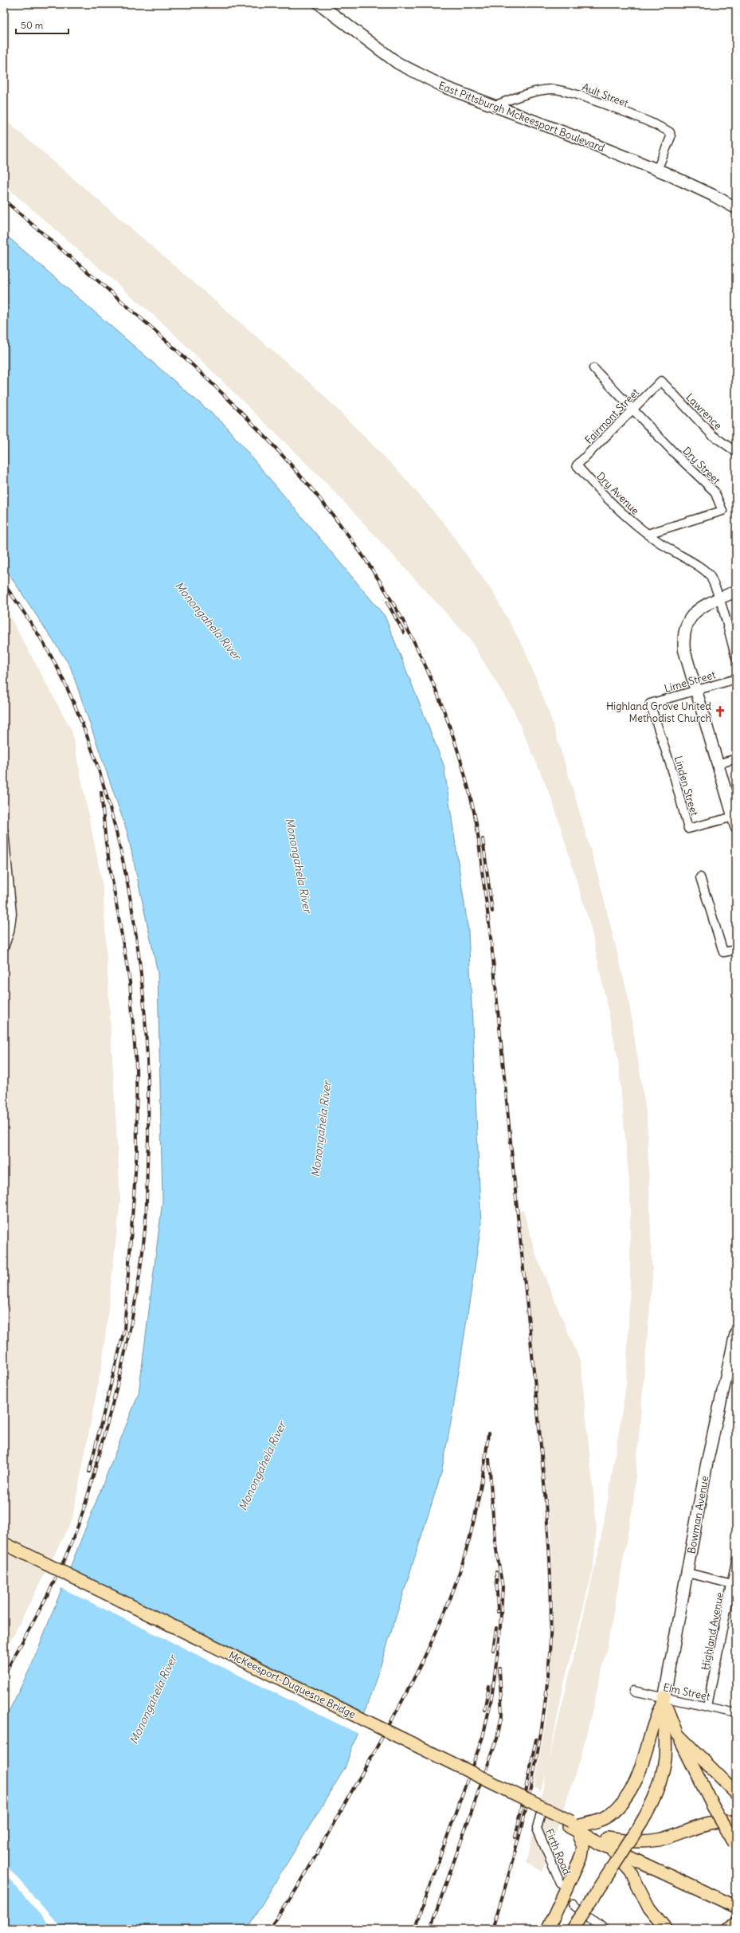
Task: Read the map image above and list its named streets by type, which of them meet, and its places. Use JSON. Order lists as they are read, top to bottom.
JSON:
{
  "streets": {
    "main road": ["East Pittsburgh Mckeesport Boulevard", "Bowman Avenue", "McKeesport-Duquesne Bridge"],
    "street": [
      "Ault Street",
      "Lawrence",
      "Fairmont Street",
      "Dry Street",
      "Dry Avenue",
      "Lime Street",
      "Linden Street",
      "Highland Avenue",
      "Elm Street",
      "Firth Road"
    ]
  },
  "crossings": [
    ["Ault Street", "East Pittsburgh Mckeesport Boulevard"],
    ["Lawrence", "Fairmont Street"],
    ["Fairmont Street", "Dry Street"],
    ["Fairmont Street", "Dry Avenue"],
    ["Dry Street", "Dry Avenue"],
    ["Lime Street", "Linden Street"],
    ["Bowman Avenue", "Elm Street"],
    ["Highland Avenue", "Elm Street"]
  ],
  "water": ["Monongahela River"],
  "places": {
    "church": ["Highland Grove United Methodist Church"]
  },
  "scale_bar": "50 m"
}
